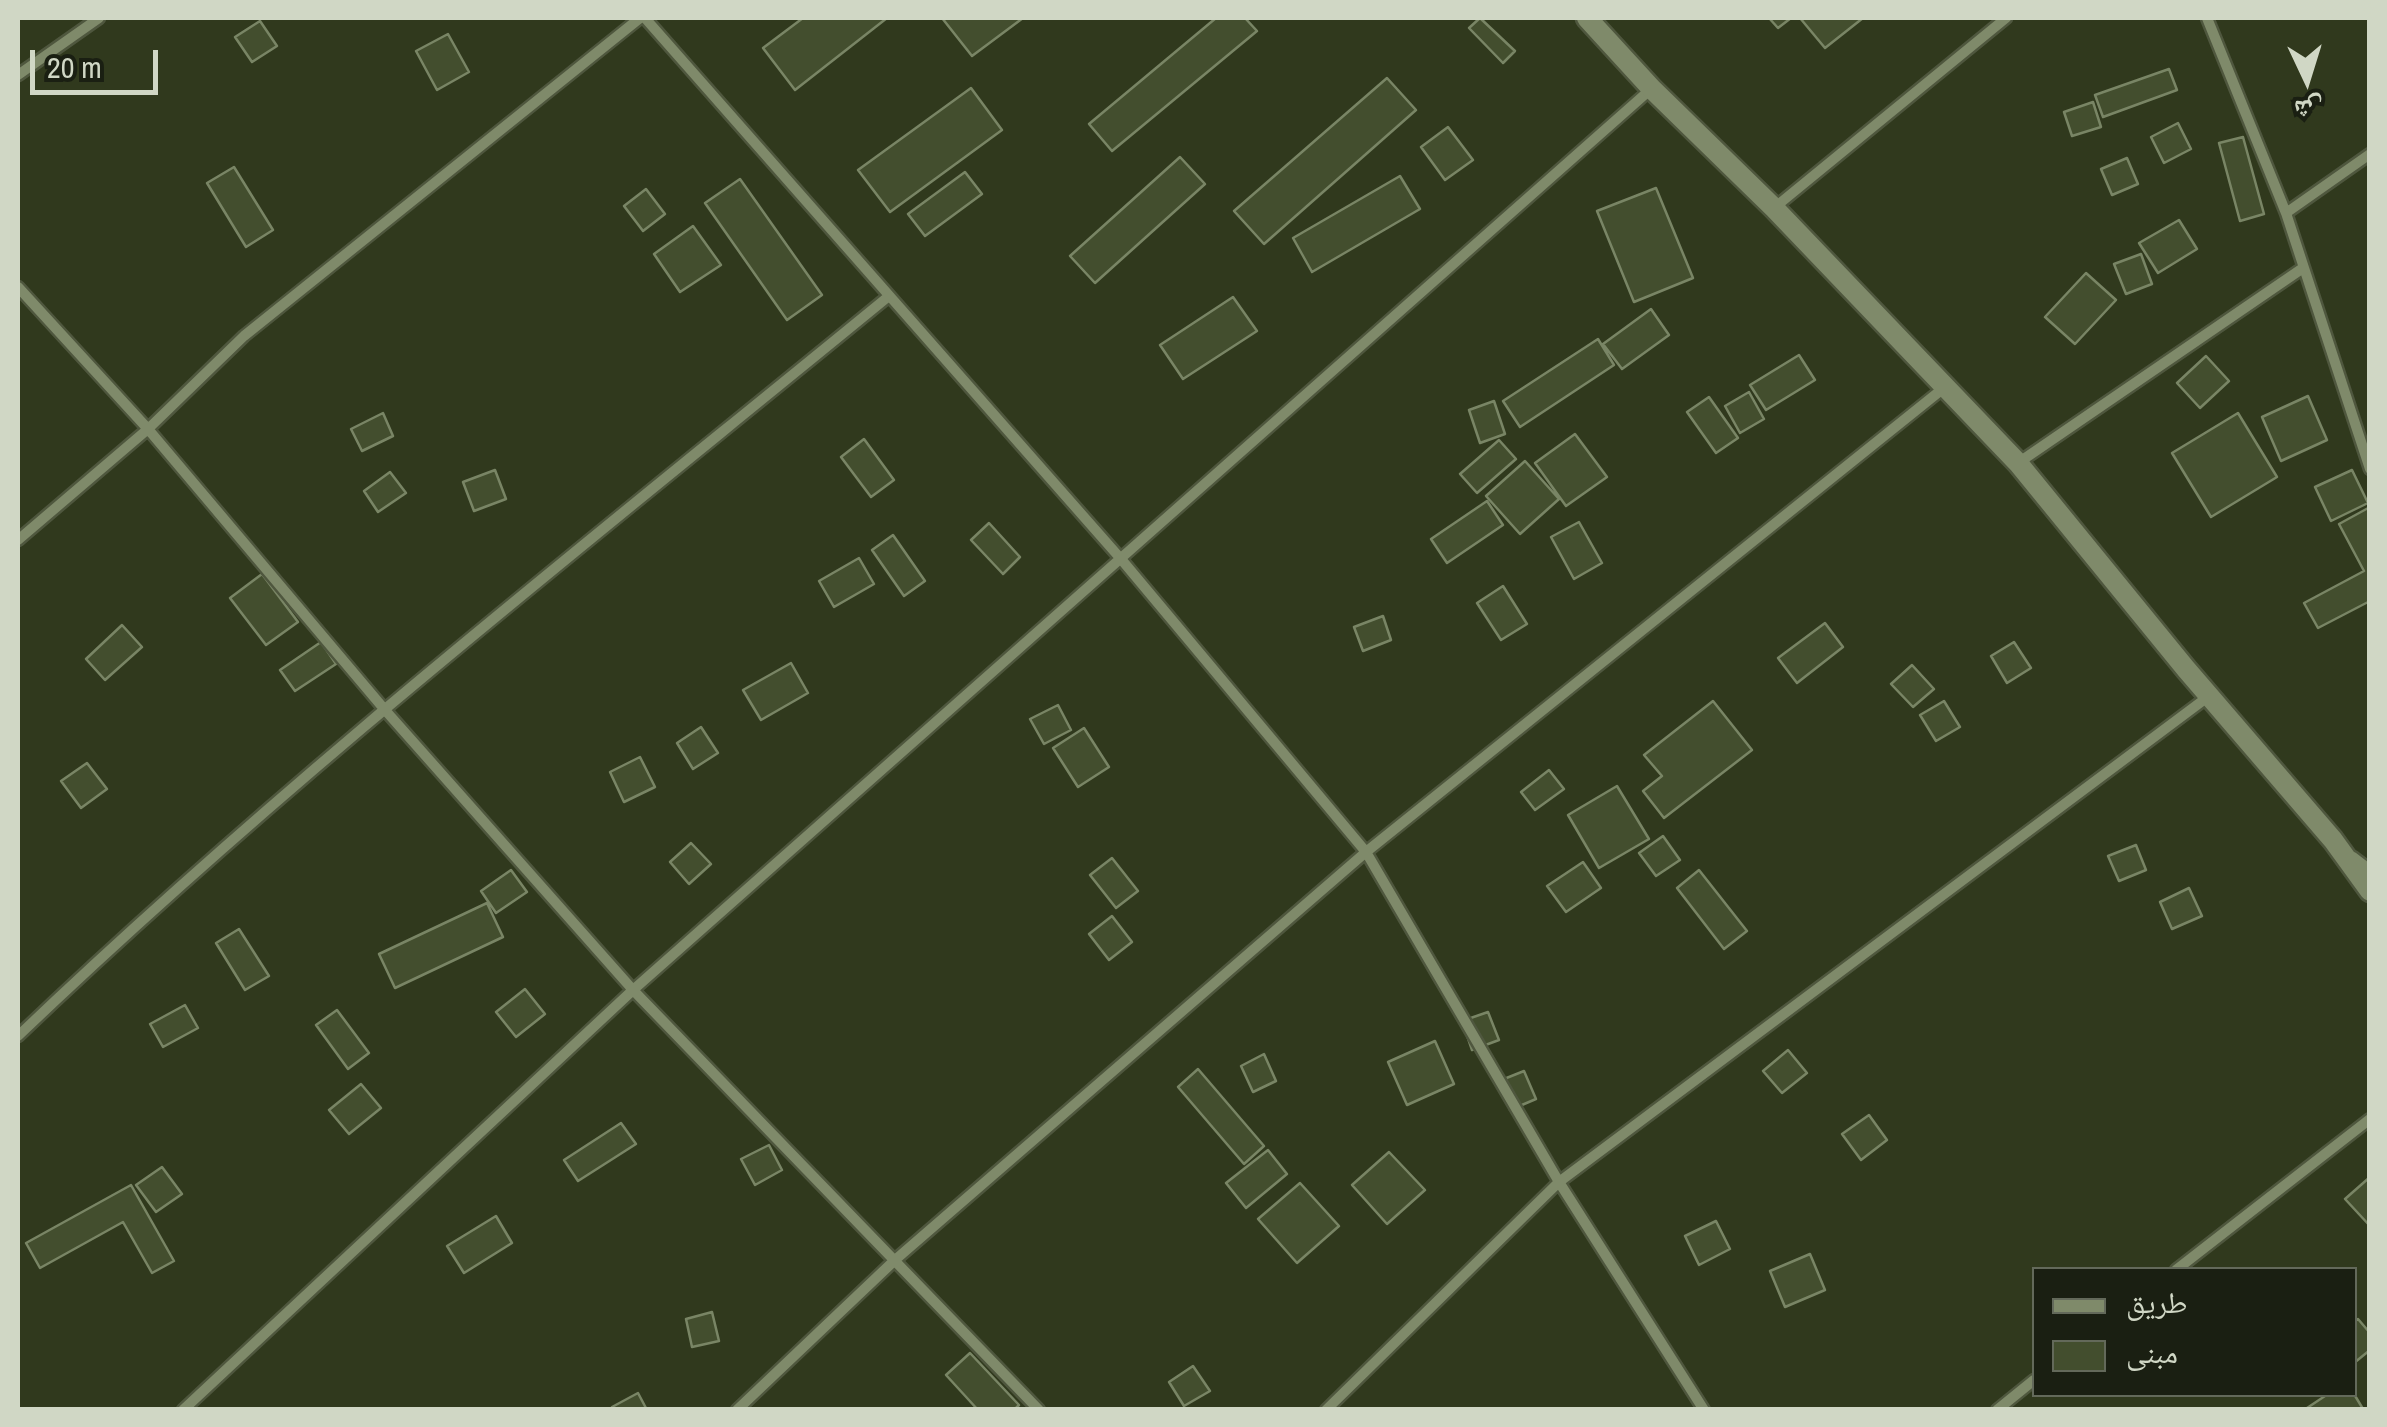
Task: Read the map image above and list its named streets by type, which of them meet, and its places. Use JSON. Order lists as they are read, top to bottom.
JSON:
{
  "legend": ["طريق", "مبنى"],
  "scale_bar": "20 m",
  "north": "bottom"
}
